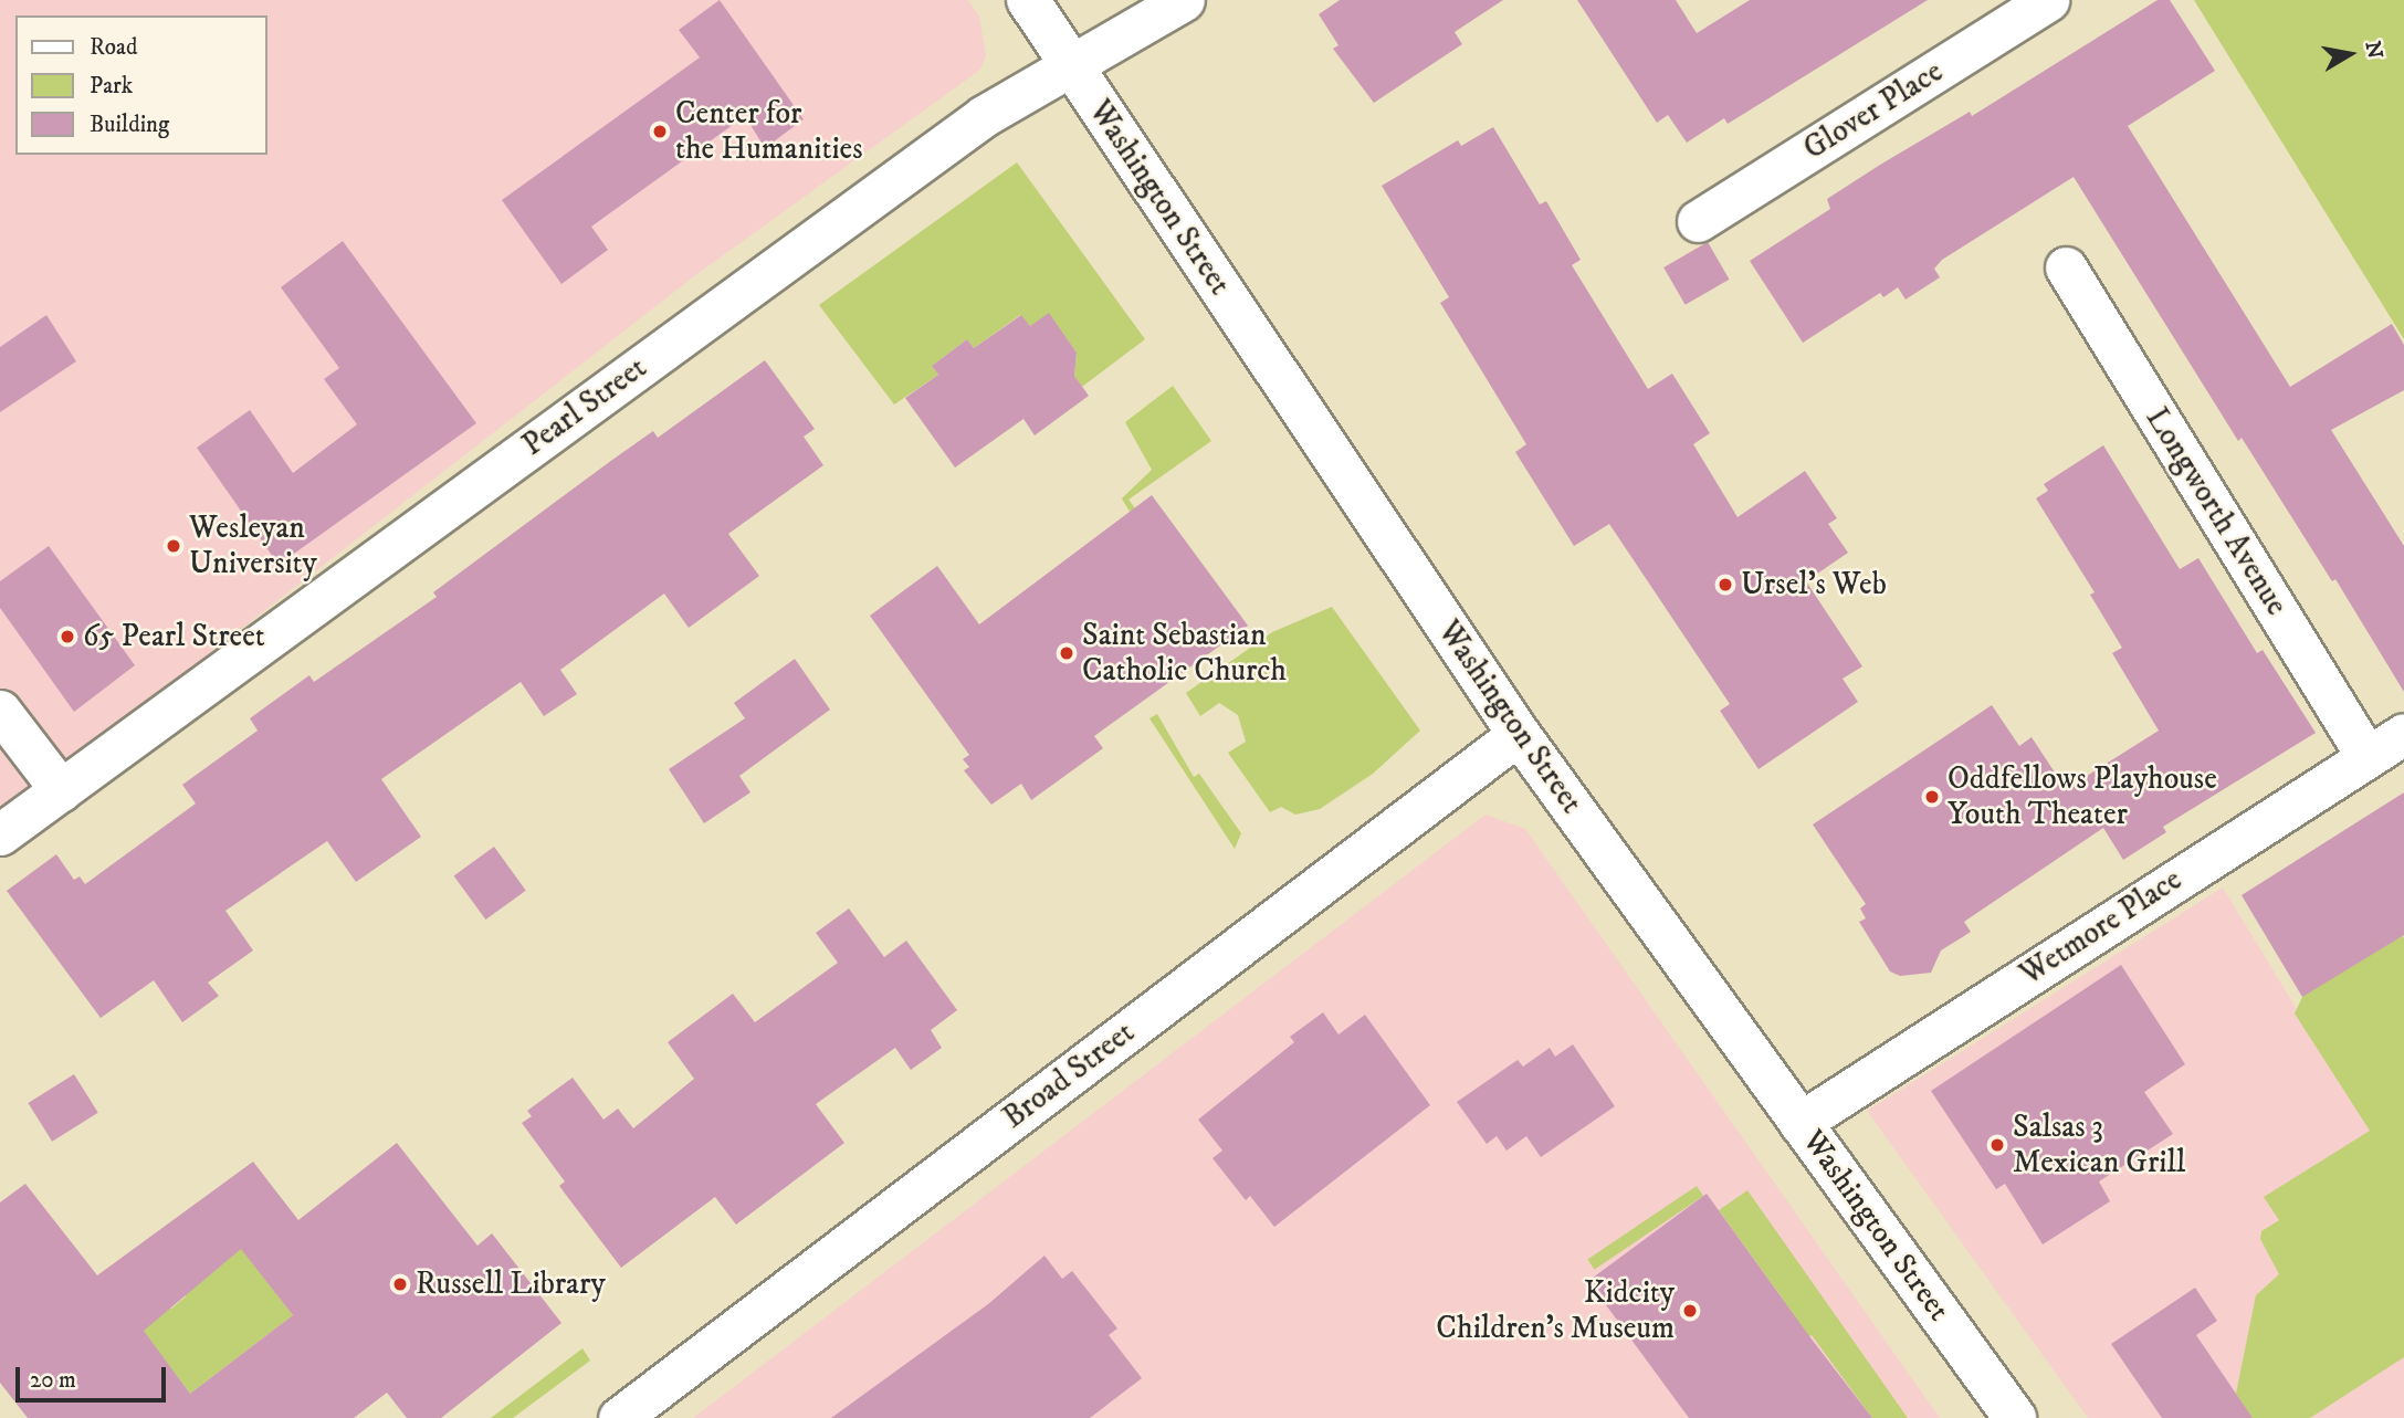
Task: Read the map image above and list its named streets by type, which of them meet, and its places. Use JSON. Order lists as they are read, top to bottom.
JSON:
{
  "streets": {
    "highway": ["Washington Street"],
    "street": [
      "Glover Place",
      "Pearl Street",
      "Longworth Avenue",
      "Wetmore Place",
      "Broad Street"
    ]
  },
  "crossings": [
    ["Washington Street", "Pearl Street"],
    ["Washington Street", "Wetmore Place"],
    ["Washington Street", "Broad Street"],
    ["Longworth Avenue", "Wetmore Place"]
  ],
  "places": [
    "Center for the Humanities",
    "Wesleyan University",
    "Ursel's Web",
    "65 Pearl Street",
    "Saint Sebastian Catholic Church",
    "Oddfellows Playhouse Youth Theater",
    "Salsas 3 Mexican Grill",
    "Russell Library",
    "Kidcity Children's Museum"
  ],
  "legend": ["Road", "Park", "Building"],
  "scale_bar": "20 m",
  "north": "right"
}
